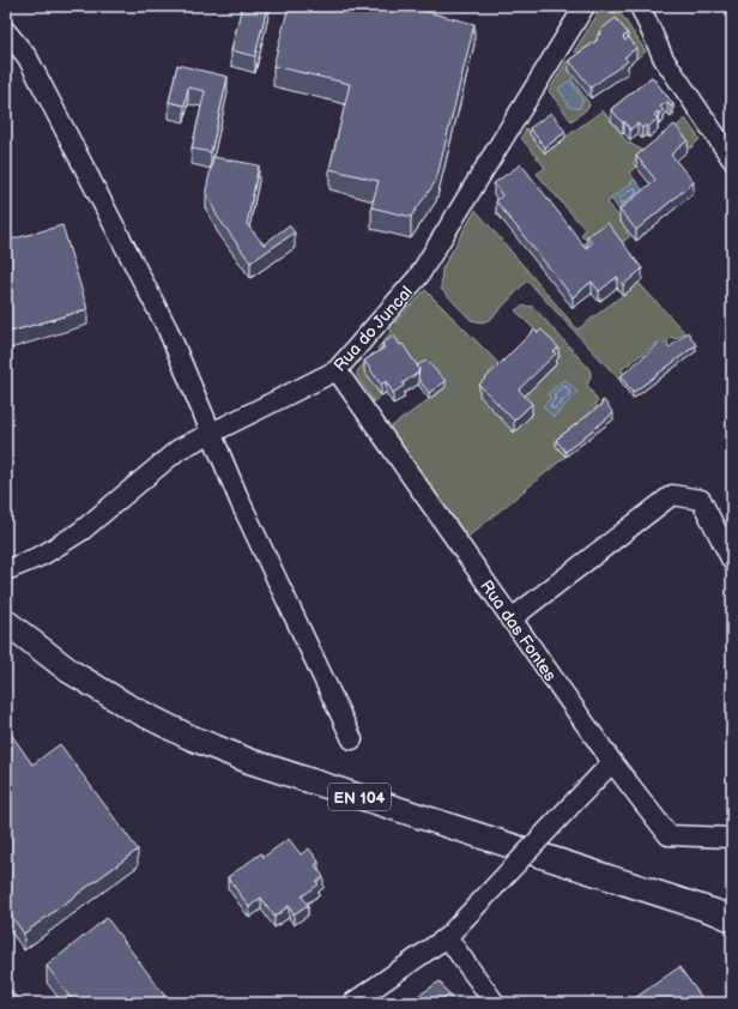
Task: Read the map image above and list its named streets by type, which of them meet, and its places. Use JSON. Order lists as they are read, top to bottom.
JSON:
{
  "streets": {
    "main road": ["EN 104"],
    "street": ["Rua do Juncal", "Rua das Fontes"]
  },
  "crossings": [
    ["Rua do Juncal", "Rua das Fontes"]
  ]
}
